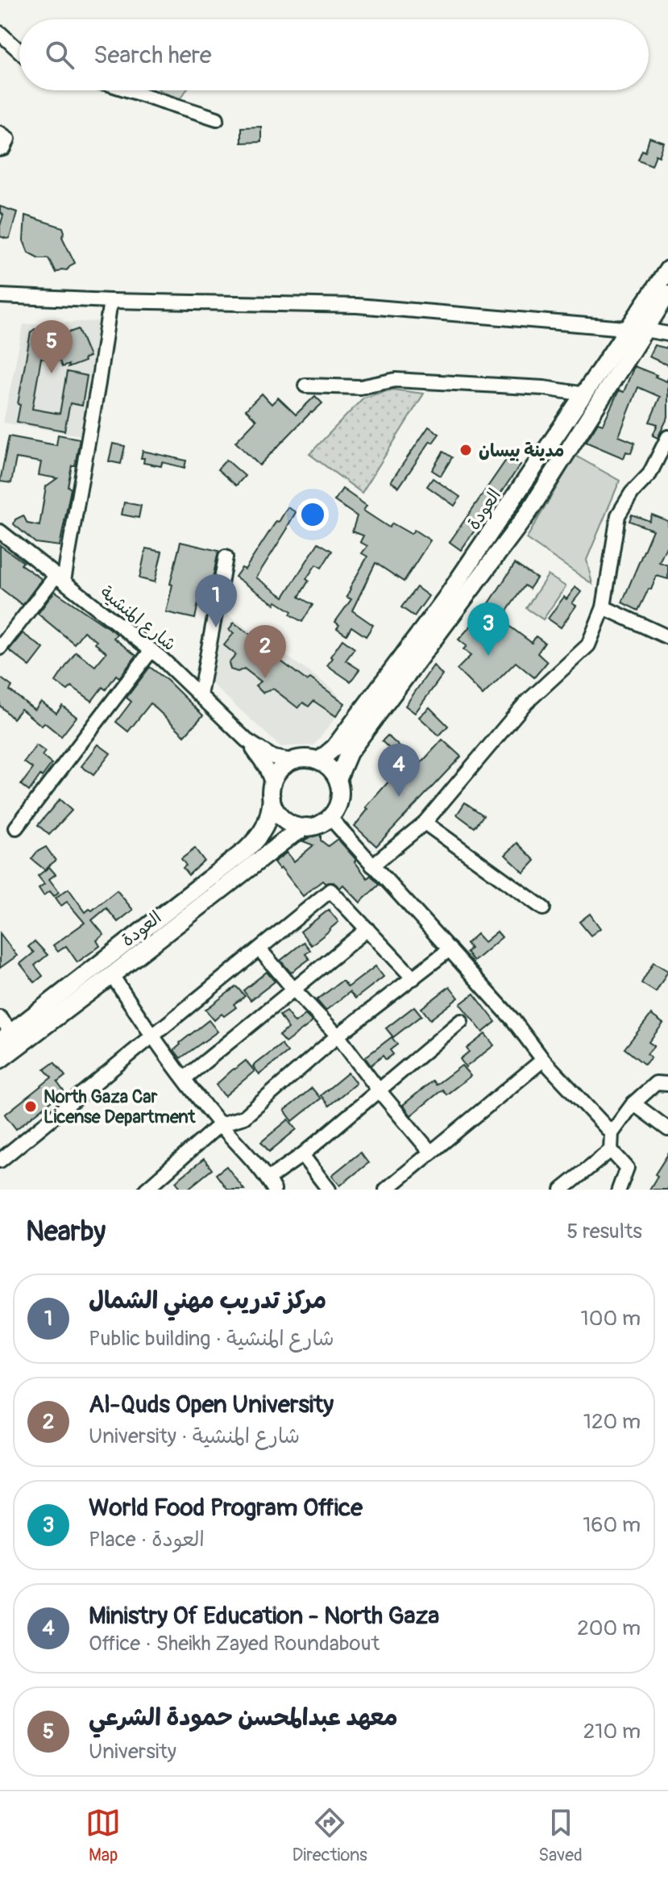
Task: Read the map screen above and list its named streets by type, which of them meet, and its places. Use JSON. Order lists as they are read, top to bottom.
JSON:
{
  "streets": {
    "main road": ["العودة"],
    "street": ["شارع المنشية"]
  },
  "crossings": [
    ["العودة", "شارع المنشية"]
  ],
  "places": ["مدينة بيسان", "North Gaza Car License Department"],
  "page": {
    "search": "Search here",
    "pins": [
      "5",
      "1",
      "3",
      "2",
      "4"
    ],
    "heading": ["Nearby", "5 results"],
    "list": [
      {
        "mark": "1",
        "name": "مركز تدريب مهني الشمال",
        "note": "Public building · شارع المنشية",
        "value": "100 m"
      },
      {
        "mark": "2",
        "name": "Al-Quds Open University",
        "note": "University · شارع المنشية",
        "value": "120 m"
      },
      {
        "mark": "3",
        "name": "World Food Program Office",
        "note": "Place · العودة",
        "value": "160 m"
      },
      {
        "mark": "4",
        "name": "Ministry Of Education - North Gaza",
        "note": "Office · Sheikh Zayed Roundabout",
        "value": "200 m"
      },
      {
        "mark": "5",
        "name": "معهد عبدالمحسن حمودة الشرعي",
        "note": "University",
        "value": "210 m"
      }
    ],
    "nav": ["Map", "Directions", "Saved"]
  }
}
